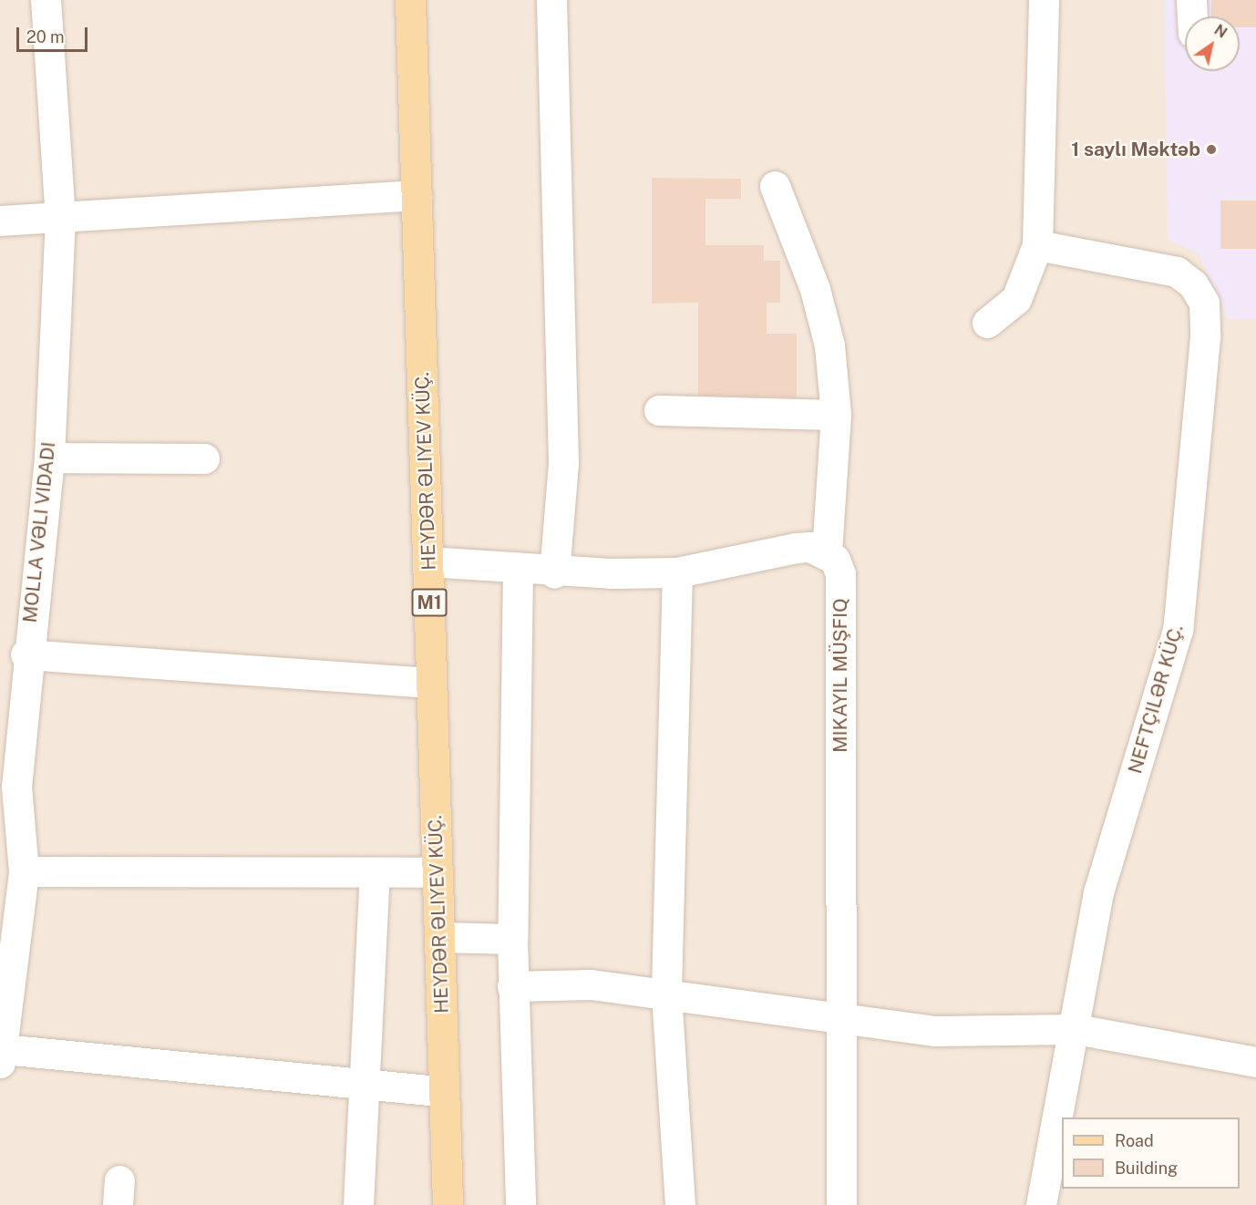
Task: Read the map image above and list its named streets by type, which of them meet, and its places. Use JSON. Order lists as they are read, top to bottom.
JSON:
{
  "streets": {
    "main road": ["HEYDƏR ƏLIYEV KÜÇ.", "M1"],
    "street": ["MOLLA VƏLI VIDADI", "NEFTÇILƏR KÜÇ."]
  },
  "places": ["1 saylı Məktəb"],
  "legend": ["Road", "Building"],
  "scale_bar": "20 m",
  "north": "top right"
}
